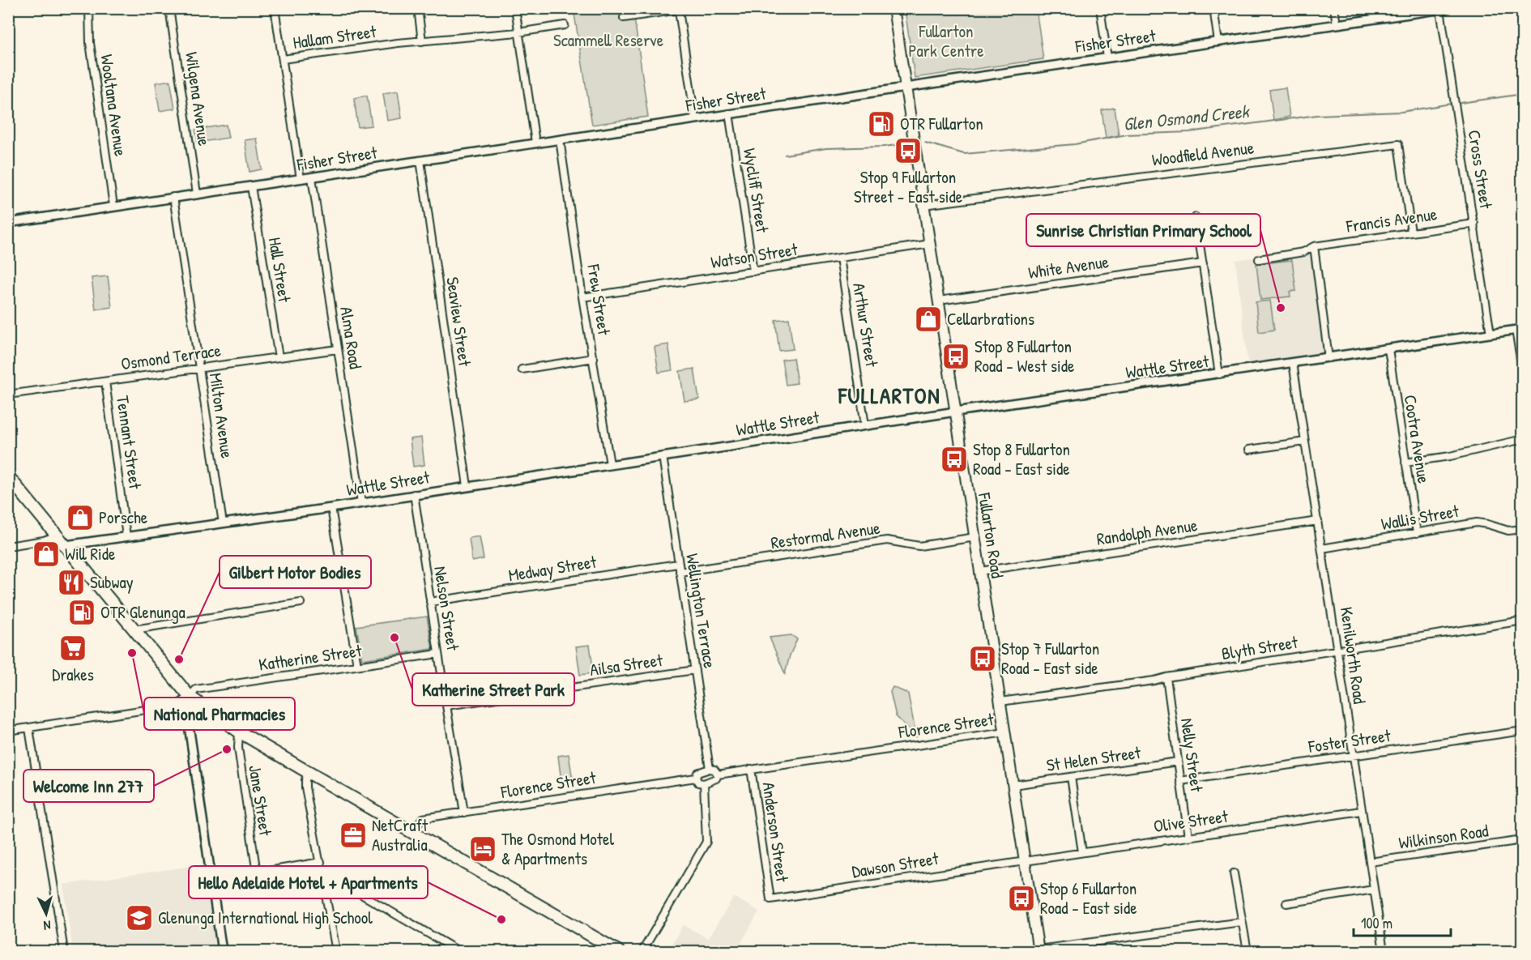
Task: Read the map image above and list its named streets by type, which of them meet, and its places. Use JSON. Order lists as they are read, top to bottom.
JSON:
{
  "streets": {
    "main road": ["Fullarton Road"],
    "street": [
      "Hallam Street",
      "Fisher Street",
      "Wilgena Avenue",
      "Wooltana Avenue",
      "Woodfield Avenue",
      "Cross Street",
      "Wycliff Street",
      "Francis Avenue",
      "Watson Street",
      "White Avenue",
      "Hall Street",
      "Frew Street",
      "Seaview Street",
      "Arthur Street",
      "Alma Road",
      "Osmond Terrace",
      "Wattle Street",
      "Milton Avenue",
      "Cootra Avenue",
      "Tennant Street",
      "Wallis Street",
      "Randolph Avenue",
      "Restormal Avenue",
      "Medway Street",
      "Nelson Street",
      "Wellington Terrace",
      "Blyth Street",
      "Kenilworth Road",
      "Katherine Street",
      "Ailsa Street",
      "Florence Street",
      "Foster Street",
      "Nelly Street",
      "St Helen Street",
      "Jane Street",
      "Olive Street",
      "Anderson Street",
      "Wilkinson Road",
      "Dawson Street"
    ]
  },
  "crossings": [
    ["Fisher Street", "Wilgena Avenue"],
    ["Fisher Street", "Wooltana Avenue"],
    ["Fisher Street", "Cross Street"],
    ["Fisher Street", "Wycliff Street"],
    ["Fisher Street", "Hall Street"],
    ["Fisher Street", "Frew Street"],
    ["Fisher Street", "Seaview Street"],
    ["Fisher Street", "Alma Road"],
    ["Fisher Street", "Milton Avenue"],
    ["Fisher Street", "Fullarton Road"],
    ["Woodfield Avenue", "Francis Avenue"],
    ["Woodfield Avenue", "Fullarton Road"],
    ["Cross Street", "Francis Avenue"],
    ["Cross Street", "Wattle Street"],
    ["Wycliff Street", "Watson Street"],
    ["Watson Street", "Frew Street"],
    ["Watson Street", "Arthur Street"],
    ["Watson Street", "Fullarton Road"],
    ["White Avenue", "Fullarton Road"],
    ["Hall Street", "Osmond Terrace"],
    ["Frew Street", "Wattle Street"],
    ["Seaview Street", "Wattle Street"],
    ["Arthur Street", "Wattle Street"],
    ["Alma Road", "Osmond Terrace"],
    ["Alma Road", "Wattle Street"],
    ["Osmond Terrace", "Milton Avenue"],
    ["Osmond Terrace", "Tennant Street"],
    ["Wattle Street", "Milton Avenue"],
    ["Wattle Street", "Cootra Avenue"],
    ["Wattle Street", "Tennant Street"],
    ["Wattle Street", "Fullarton Road"],
    ["Wattle Street", "Nelson Street"],
    ["Wattle Street", "Wellington Terrace"],
    ["Wattle Street", "Kenilworth Road"],
    ["Cootra Avenue", "Wallis Street"],
    ["Wallis Street", "Kenilworth Road"],
    ["Randolph Avenue", "Fullarton Road"],
    ["Randolph Avenue", "Kenilworth Road"],
    ["Restormal Avenue", "Fullarton Road"],
    ["Restormal Avenue", "Wellington Terrace"],
    ["Fullarton Road", "Blyth Street"],
    ["Fullarton Road", "Florence Street"],
    ["Fullarton Road", "St Helen Street"],
    ["Fullarton Road", "Olive Street"],
    ["Fullarton Road", "Dawson Street"],
    ["Medway Street", "Nelson Street"],
    ["Medway Street", "Wellington Terrace"],
    ["Nelson Street", "Katherine Street"],
    ["Nelson Street", "Ailsa Street"],
    ["Nelson Street", "Florence Street"],
    ["Wellington Terrace", "Ailsa Street"],
    ["Blyth Street", "Kenilworth Road"],
    ["Blyth Street", "Nelly Street"],
    ["Kenilworth Road", "Foster Street"],
    ["Kenilworth Road", "Olive Street"],
    ["Kenilworth Road", "Wilkinson Road"],
    ["Florence Street", "Anderson Street"],
    ["Foster Street", "Nelly Street"],
    ["Nelly Street", "St Helen Street"],
    ["Nelly Street", "Olive Street"],
    ["Olive Street", "Dawson Street"],
    ["Anderson Street", "Dawson Street"]
  ],
  "districts": ["FULLARTON"],
  "water": ["Glen Osmond Creek"],
  "parks": ["Fullarton Park Centre", "Scammell Reserve"],
  "places": {
    "fuel station": ["OTR Fullarton", "OTR Glenunga"],
    "bus stop": [
      "Stop 9 Fullarton Street - East side",
      "Stop 8 Fullarton Road - West side",
      "Stop 8 Fullarton Road - East side",
      "Stop 7 Fullarton Road - East side",
      "Stop 6 Fullarton Road - East side"
    ],
    "other": [
      "Sunrise Christian Primary School",
      "Katherine Street Park",
      "National Pharmacies",
      "Gilbert Motor Bodies",
      "Welcome Inn 277",
      "Hello Adelaide Motel + Apartments"
    ],
    "shop": ["Cellarbrations", "Porsche", "Will Ride"],
    "restaurant": ["Subway"],
    "supermarket": ["Drakes"],
    "office": ["NetCraft Australia"],
    "hotel": ["The Osmond Motel & Apartments"],
    "school or university": ["Glenunga International High School"]
  },
  "scale_bar": "100 m",
  "north": "bottom"
}
